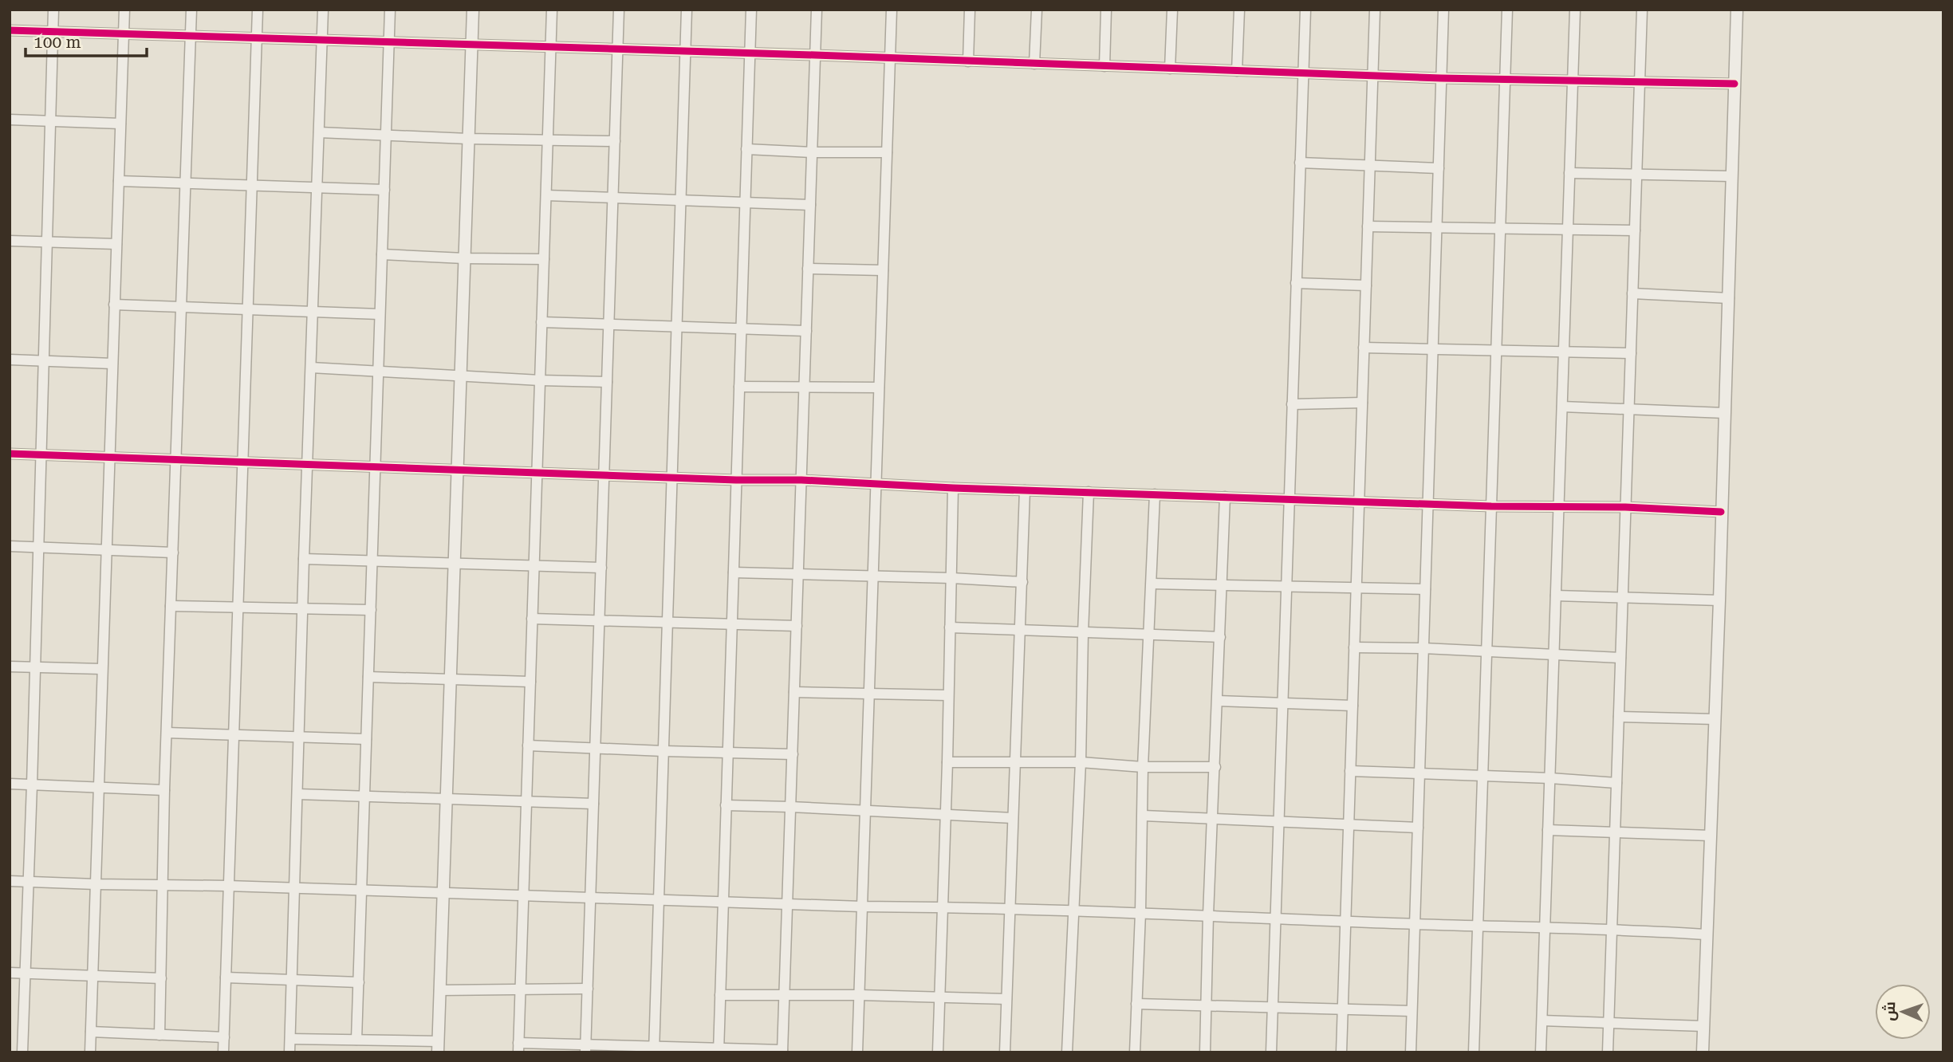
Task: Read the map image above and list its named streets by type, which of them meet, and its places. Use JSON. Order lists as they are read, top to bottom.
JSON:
{
  "scale_bar": "100 m",
  "north": "left"
}
